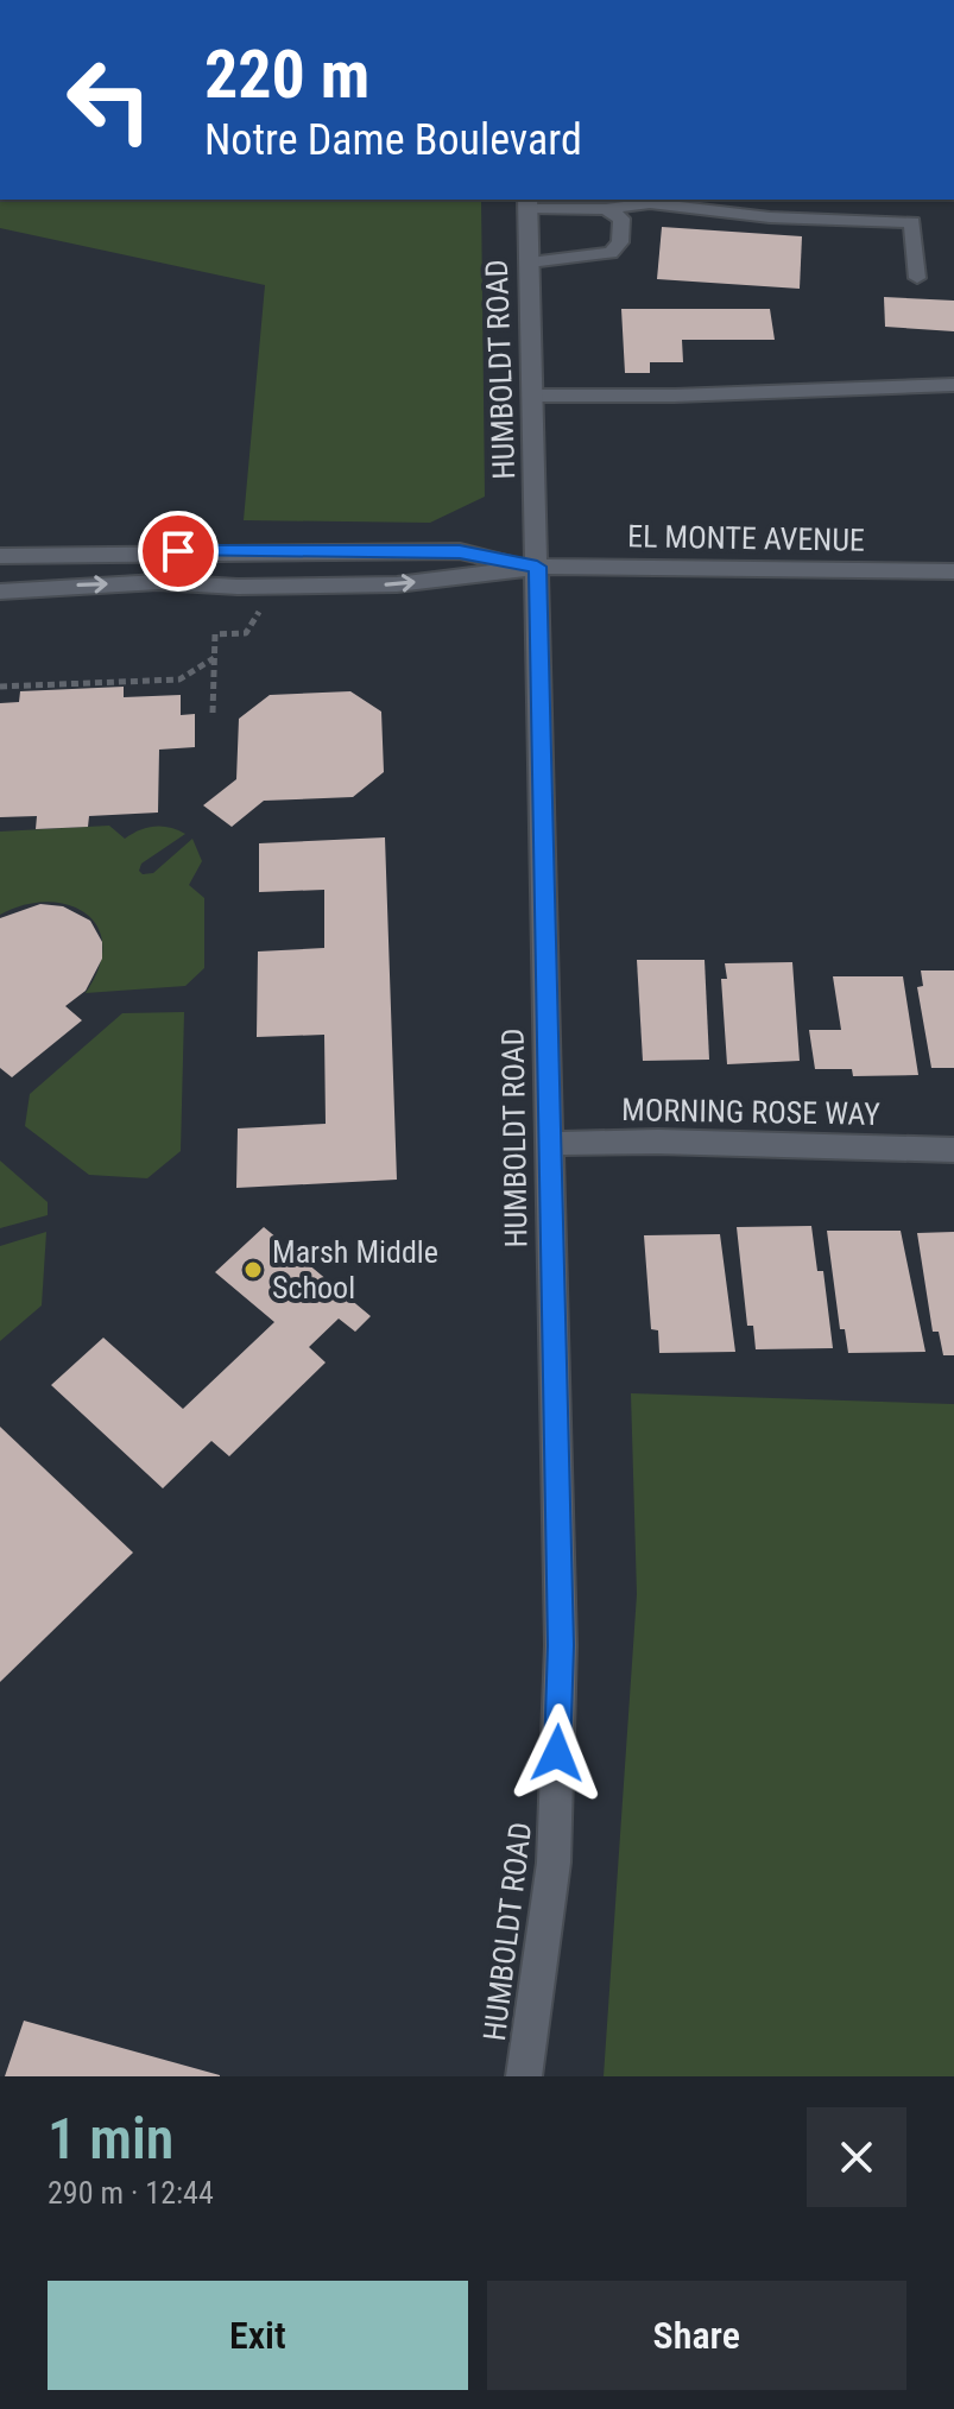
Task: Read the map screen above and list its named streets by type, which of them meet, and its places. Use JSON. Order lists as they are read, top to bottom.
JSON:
{
  "streets": {
    "street": ["HUMBOLDT ROAD", "EL MONTE AVENUE", "MORNING ROSE WAY"]
  },
  "crossings": [
    ["HUMBOLDT ROAD", "EL MONTE AVENUE"],
    ["HUMBOLDT ROAD", "MORNING ROSE WAY"]
  ],
  "places": ["Marsh Middle School"],
  "page": {
    "turn": ["220 m", "Notre Dame Boulevard"],
    "heading": ["1 min", "290 m · 12:44"],
    "buttons": ["Exit", "Share"]
  }
}
